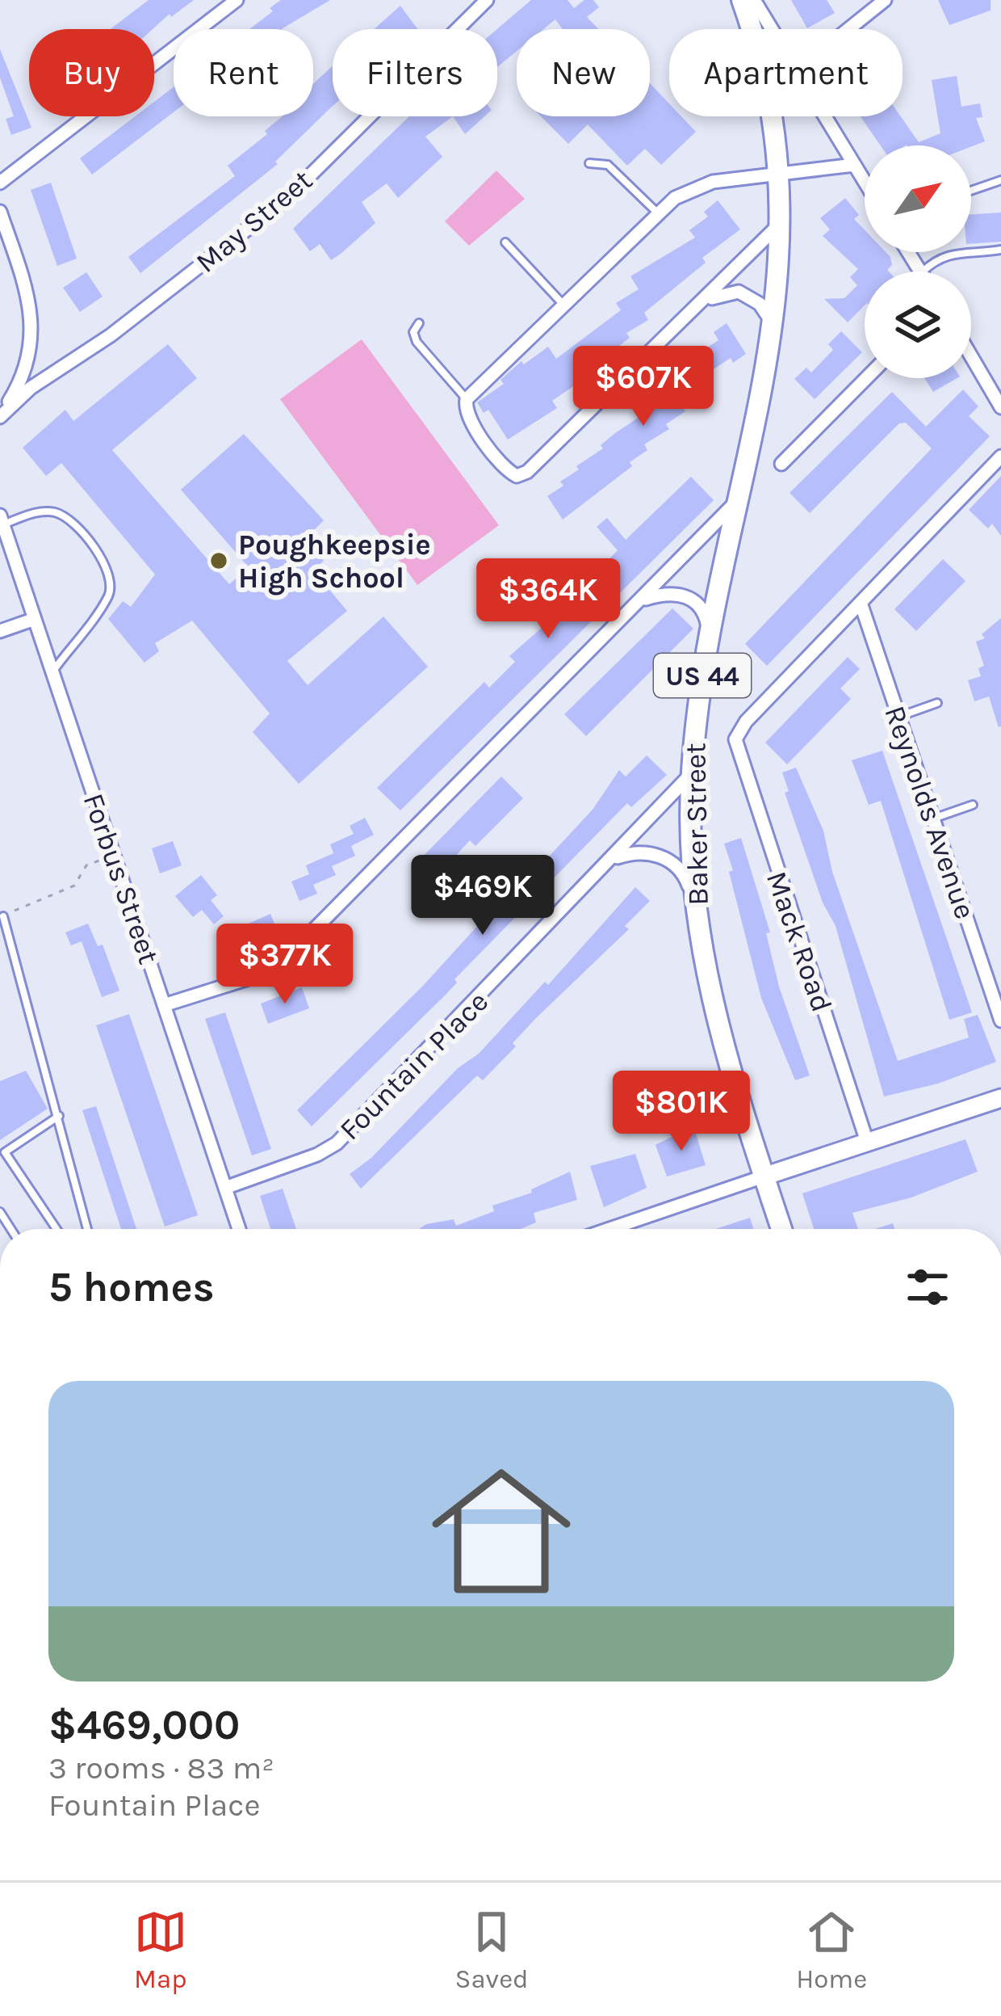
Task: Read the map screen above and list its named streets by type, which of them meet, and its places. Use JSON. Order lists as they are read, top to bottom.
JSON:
{
  "streets": {
    "highway": ["US 44", "Baker Street"],
    "street": [
      "May Street",
      "Reynolds Avenue",
      "Forbus Street",
      "Mack Road",
      "Fountain Place"
    ]
  },
  "crossings": [
    ["Reynolds Avenue", "Mack Road"],
    ["Baker Street", "Fountain Place"],
    ["Forbus Street", "Fountain Place"]
  ],
  "places": ["Poughkeepsie High School"],
  "north": "top right",
  "page": {
    "chip": [
      "Buy",
      "Rent",
      "Filters",
      "New",
      "Apartment"
    ],
    "price": [
      "$607K",
      "$364K",
      "$469K",
      "$377K",
      "$801K"
    ],
    "heading": "5 homes",
    "list": [
      {
        "name": "$469,000",
        "note": "3 rooms · 83 m² · Fountain Place"
      }
    ],
    "tabs": ["Map", "Saved", "Home"]
  }
}
